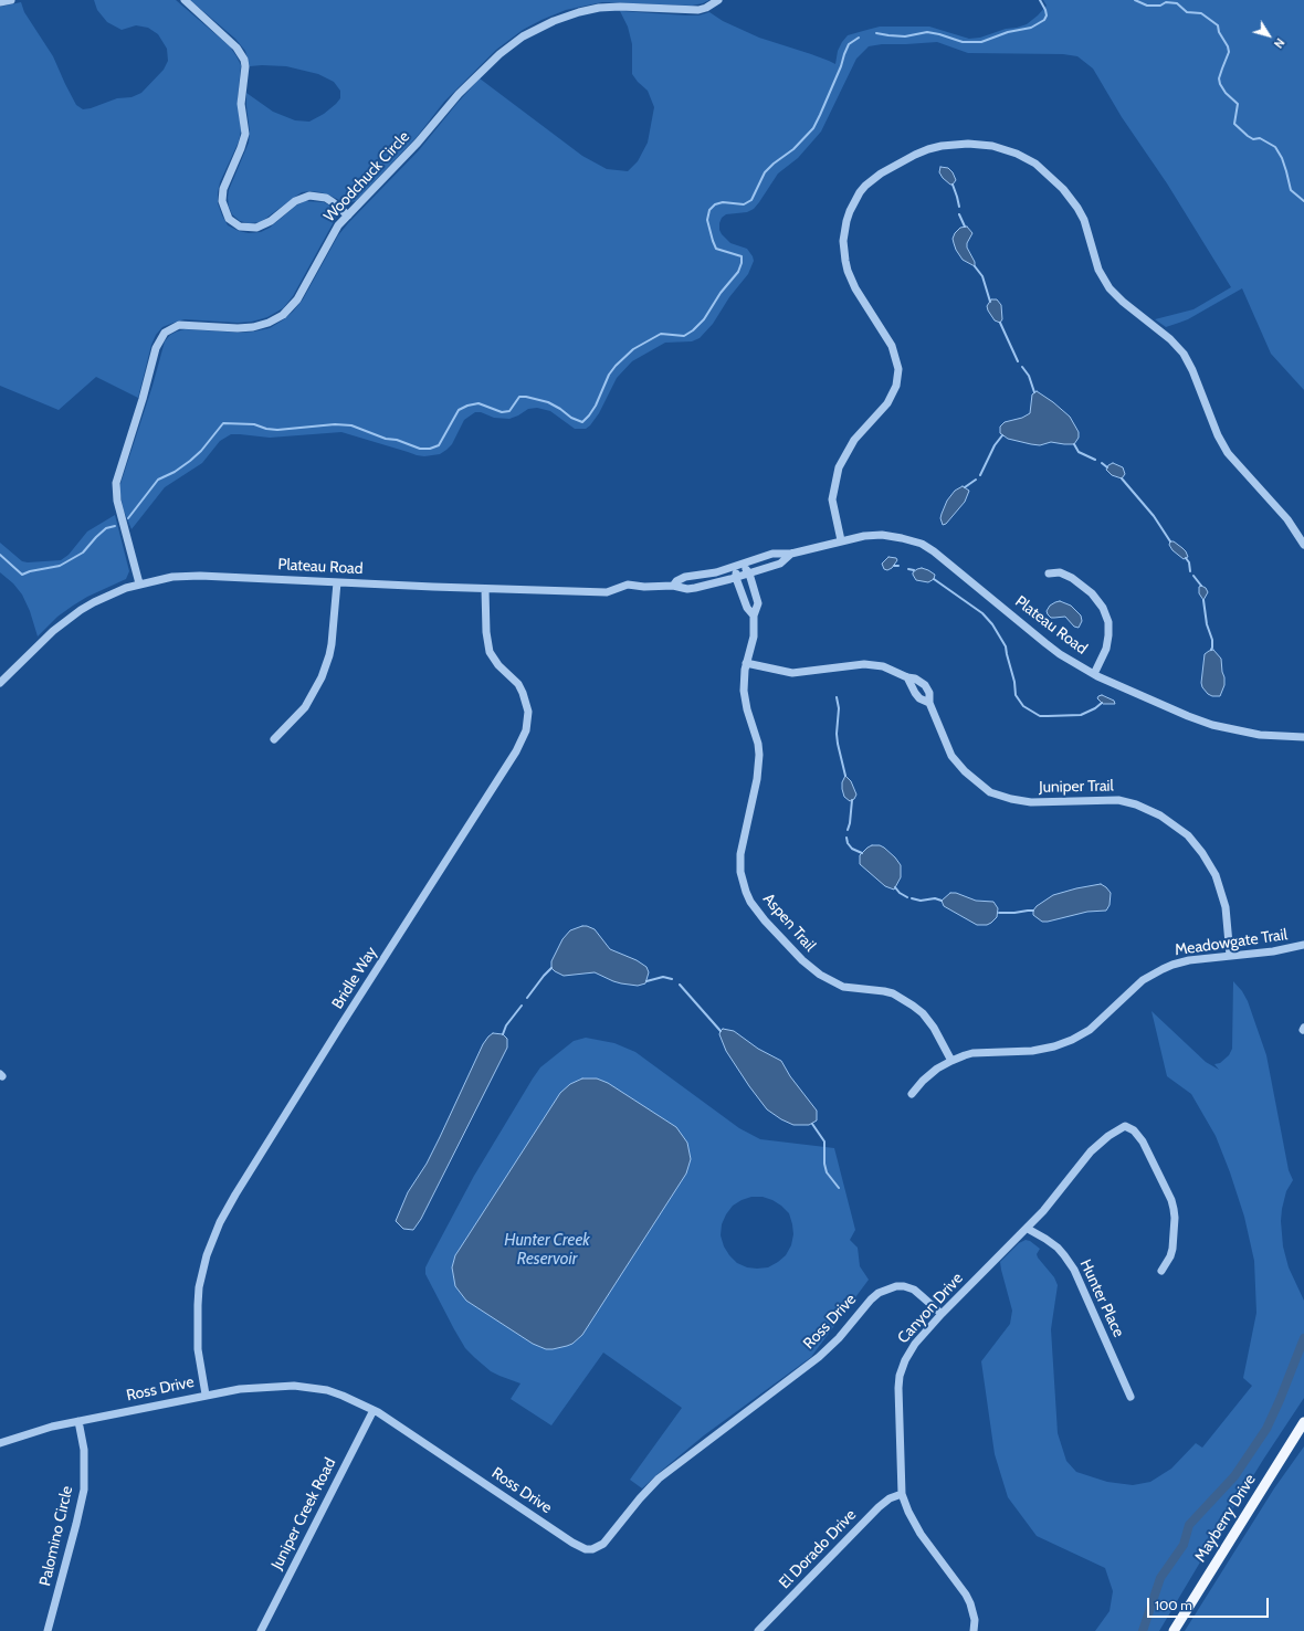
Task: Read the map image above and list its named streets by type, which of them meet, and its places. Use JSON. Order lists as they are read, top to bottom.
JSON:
{
  "streets": {
    "main road": ["Mayberry Drive"],
    "street": [
      "Woodchuck Circle",
      "Plateau Road",
      "Juniper Trail",
      "Aspen Trail",
      "Meadowgate Trail",
      "Bridle Way",
      "Hunter Place",
      "Canyon Drive",
      "Ross Drive",
      "Juniper Creek Road",
      "Palomino Circle",
      "El Dorado Drive"
    ]
  },
  "crossings": [
    ["Woodchuck Circle", "Plateau Road"],
    ["Plateau Road", "Aspen Trail"],
    ["Plateau Road", "Bridle Way"],
    ["Juniper Trail", "Aspen Trail"],
    ["Juniper Trail", "Meadowgate Trail"],
    ["Aspen Trail", "Meadowgate Trail"],
    ["Bridle Way", "Ross Drive"],
    ["Hunter Place", "Canyon Drive"],
    ["Canyon Drive", "Ross Drive"],
    ["Canyon Drive", "El Dorado Drive"],
    ["Ross Drive", "Juniper Creek Road"],
    ["Ross Drive", "Palomino Circle"]
  ],
  "water": ["Hunter Creek Reservoir"],
  "scale_bar": "100 m",
  "north": "bottom right"
}
